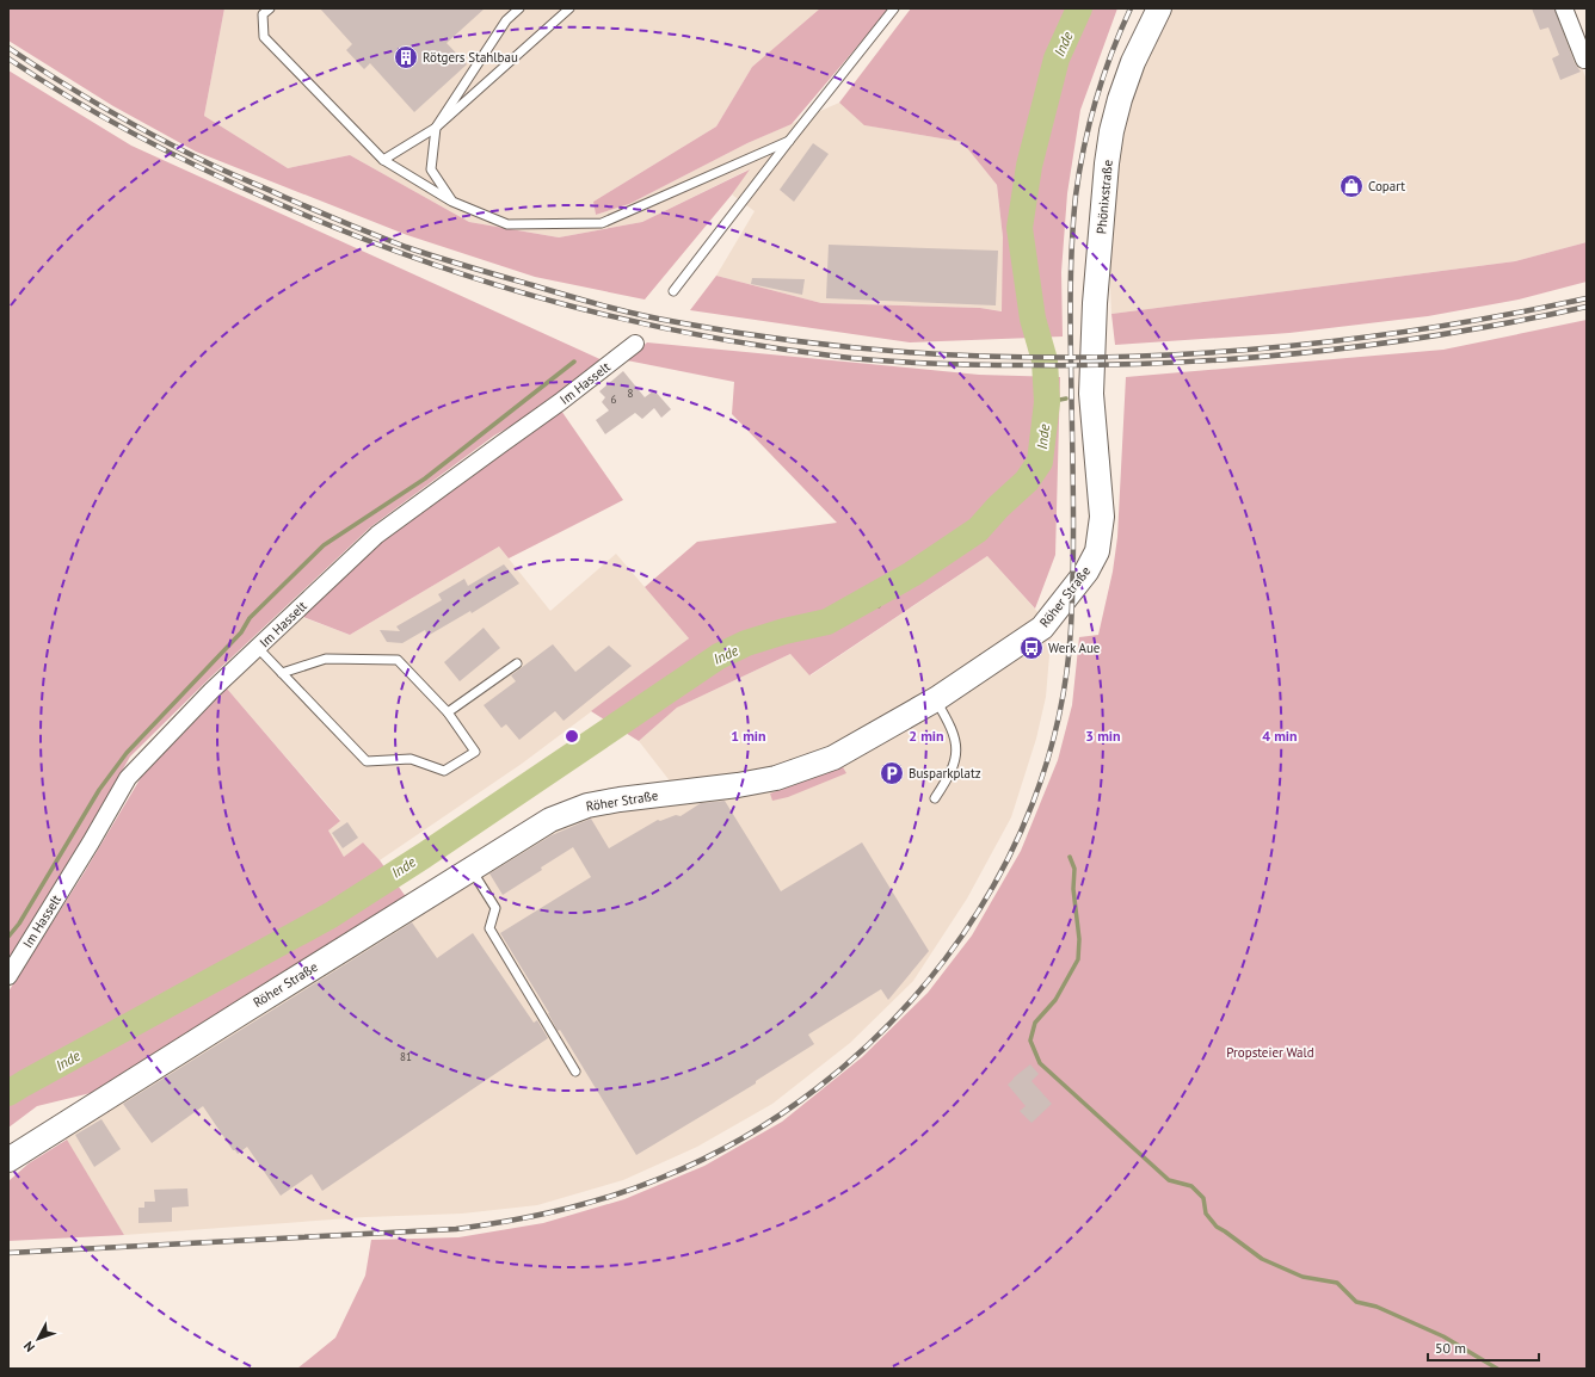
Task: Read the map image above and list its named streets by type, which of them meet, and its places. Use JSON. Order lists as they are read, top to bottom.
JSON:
{
  "streets": {
    "main road": ["Phönixstraße", "Röher Straße"],
    "street": ["Im Hasselt"]
  },
  "crossings": [
    ["Phönixstraße", "Röher Straße"]
  ],
  "water": ["Inde"],
  "parks": ["Propsteier Wald"],
  "places": {
    "building": ["Rötgers Stahlbau"],
    "shop": ["Copart"],
    "bus stop": ["Werk Aue"],
    "parking": ["Busparkplatz"]
  },
  "house_numbers": ["8", "6", "81"],
  "scale_bar": "50 m",
  "north": "bottom left",
  "rings": [
    "1 min",
    "2 min",
    "3 min",
    "4 min"
  ]
}
